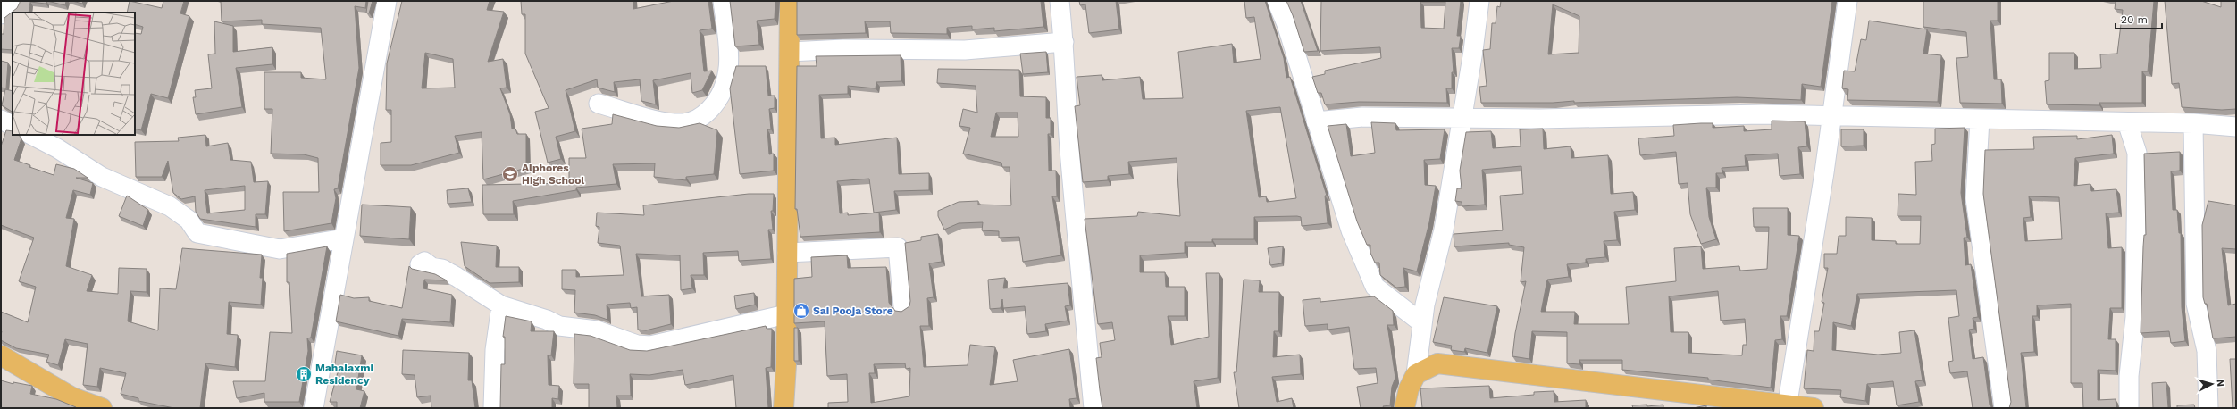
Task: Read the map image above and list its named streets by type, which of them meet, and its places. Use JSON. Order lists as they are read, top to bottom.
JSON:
{
  "places": {
    "school or university": ["Alphores High School"],
    "shop": ["Sai Pooja Store"],
    "building": ["Mahalaxmi Residency"]
  },
  "scale_bar": "20 m",
  "north": "right"
}
